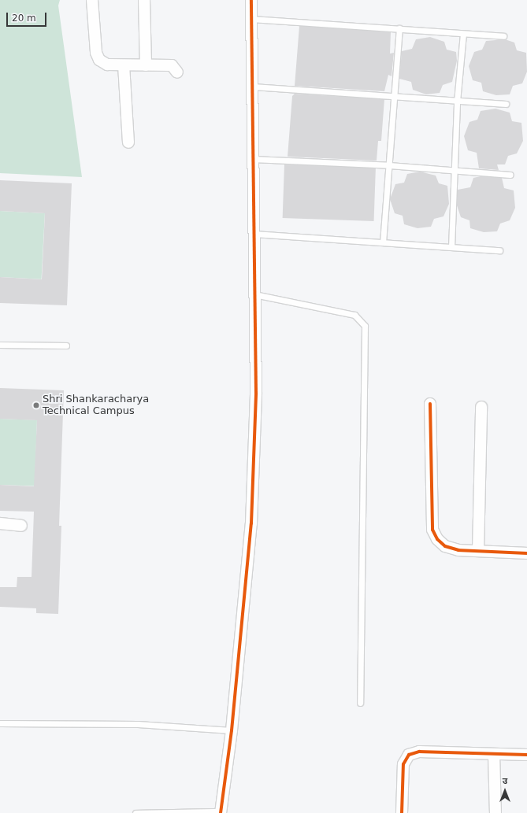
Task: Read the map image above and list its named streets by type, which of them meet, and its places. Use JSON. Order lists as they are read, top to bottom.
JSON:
{
  "places": ["Shri Shankaracharya Technical Campus"],
  "scale_bar": "20 m",
  "north": "top"
}
